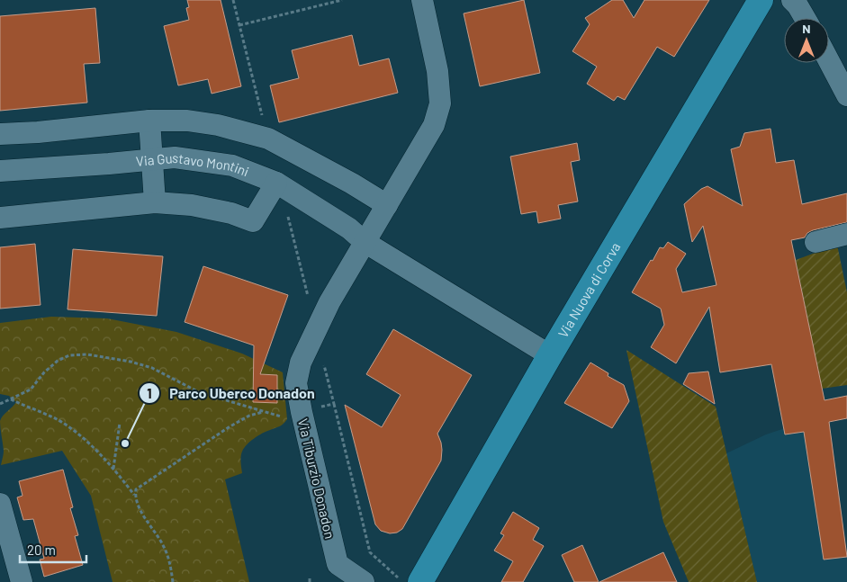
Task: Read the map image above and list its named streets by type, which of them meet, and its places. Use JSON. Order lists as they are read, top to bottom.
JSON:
{
  "streets": {
    "main road": ["Via Nuova di Corva"],
    "street": ["Via Gustavo Montini", "Via Tiburzio Donadon"]
  },
  "crossings": [
    ["Via Gustavo Montini", "Via Nuova di Corva"],
    ["Via Gustavo Montini", "Via Tiburzio Donadon"]
  ],
  "places": ["Parco Uberco Donadon"],
  "scale_bar": "20 m",
  "north": "top"
}
